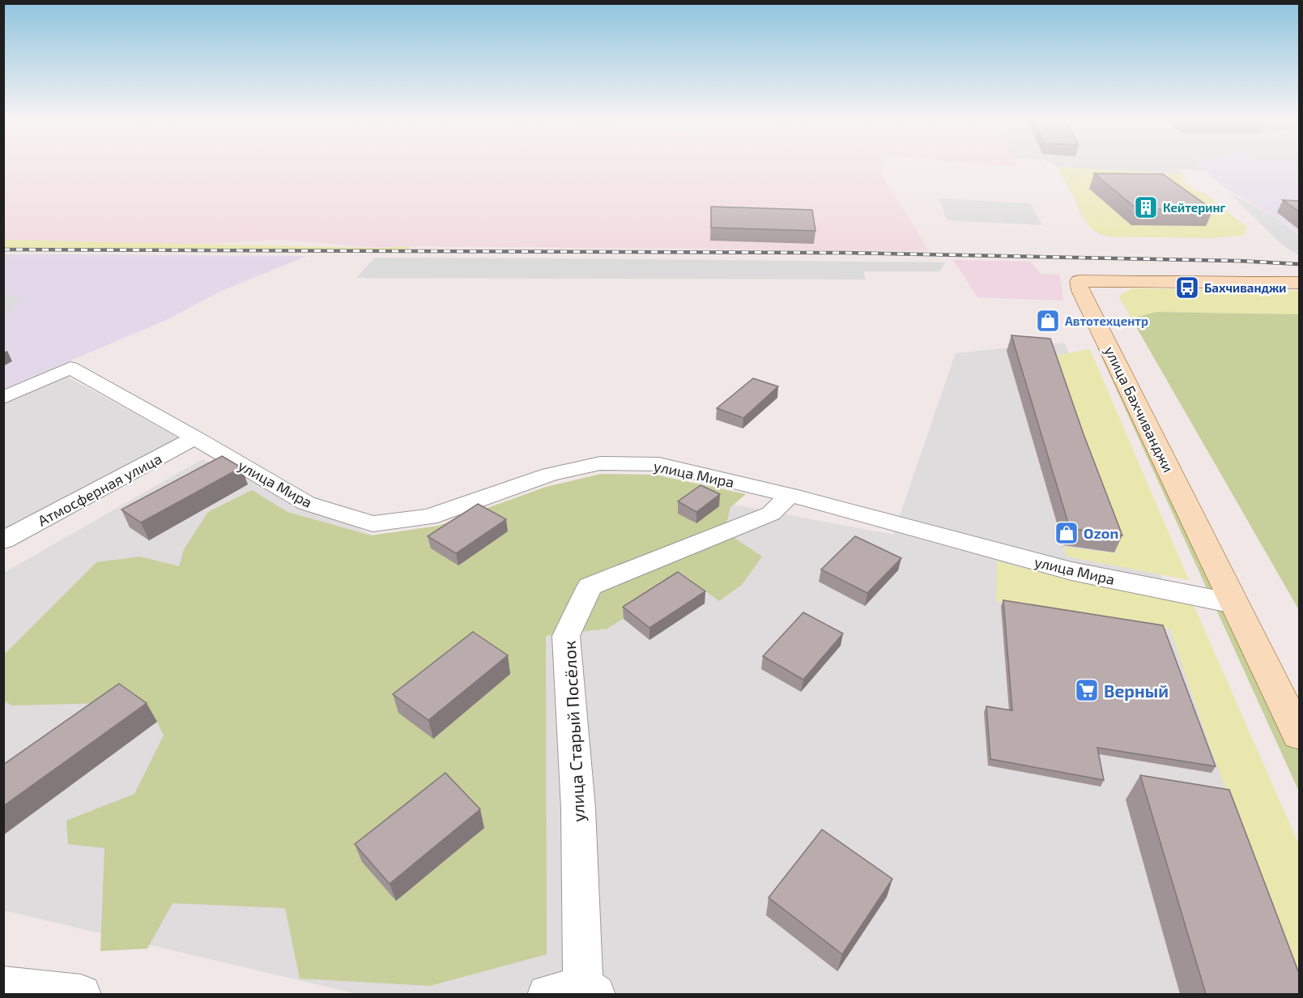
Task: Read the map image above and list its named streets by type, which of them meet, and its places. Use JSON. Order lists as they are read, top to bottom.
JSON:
{
  "streets": {
    "main road": ["улица Бахчиванджи"],
    "street": ["улица Мира", "Атмосферная улица", "улица Старый Посёлок"]
  },
  "crossings": [
    ["улица Бахчиванджи", "улица Мира"],
    ["улица Мира", "Атмосферная улица"],
    ["улица Мира", "улица Старый Посёлок"]
  ],
  "places": {
    "building": ["Кейтеринг"],
    "bus stop": ["Бахчиванджи"],
    "shop": ["Автотехцентр", "Ozon"],
    "supermarket": ["Верный"]
  }
}
